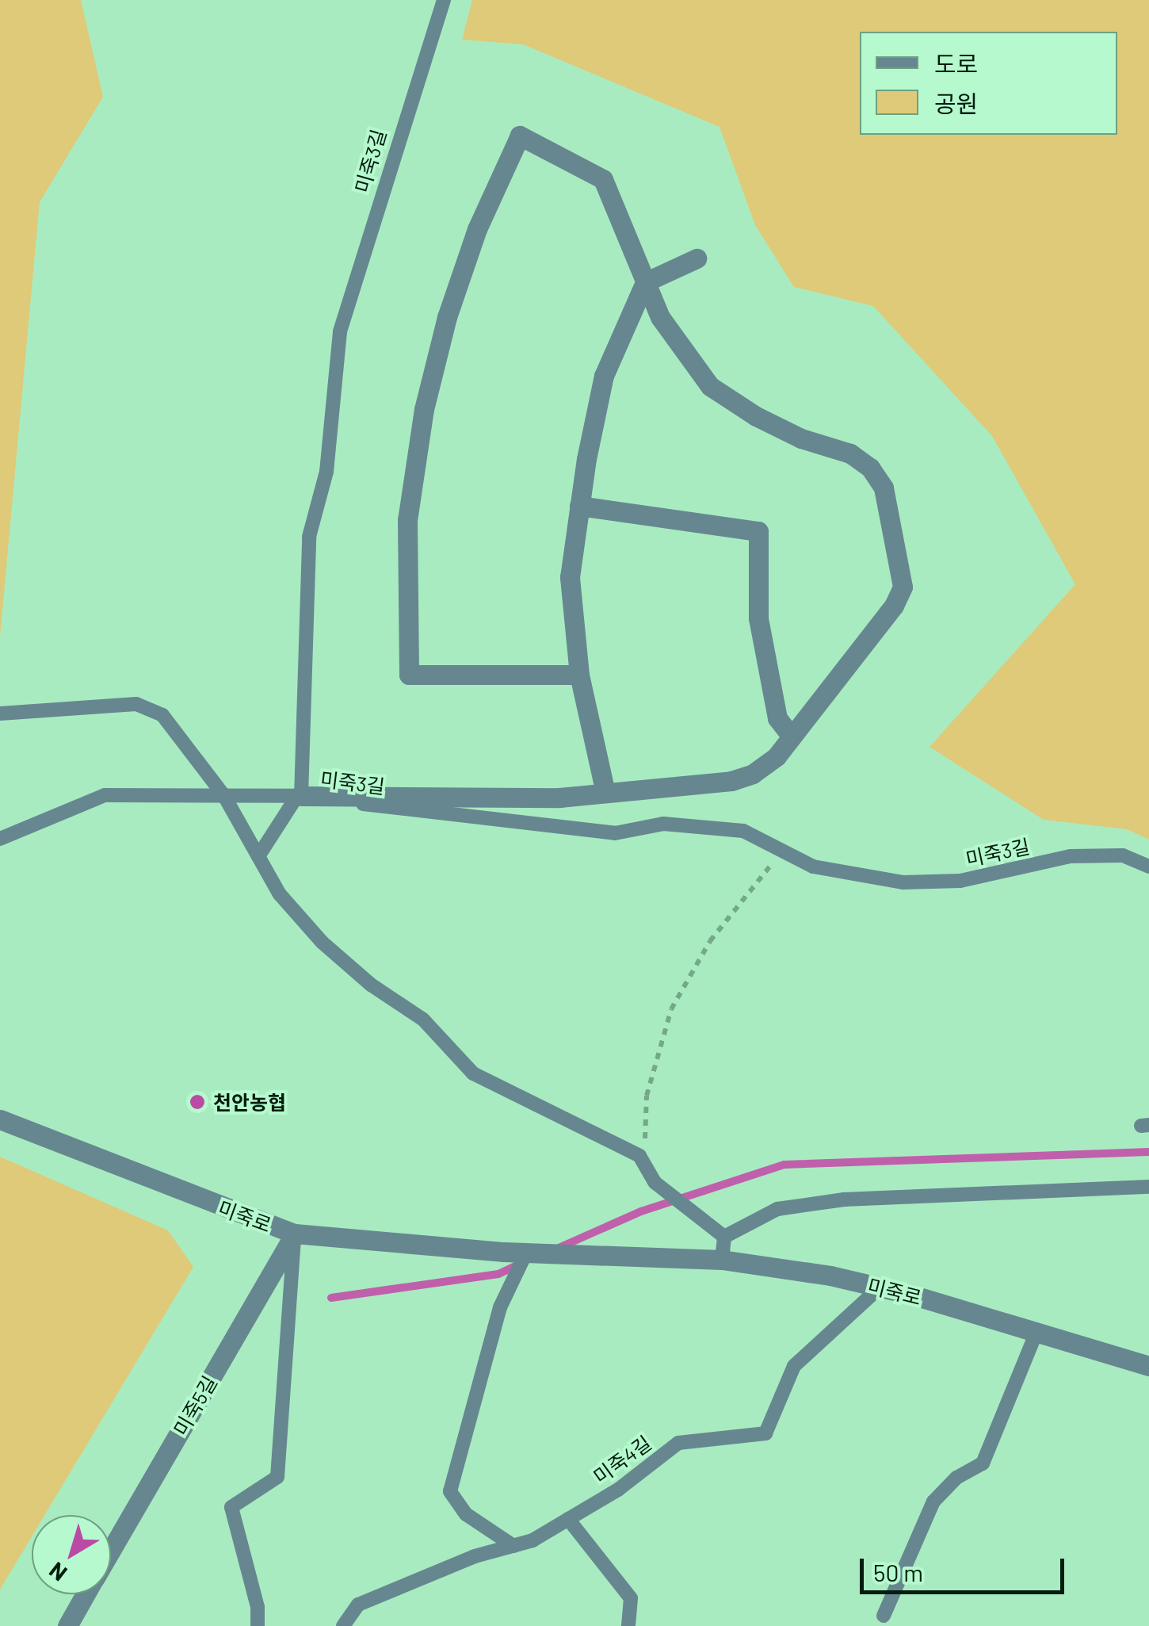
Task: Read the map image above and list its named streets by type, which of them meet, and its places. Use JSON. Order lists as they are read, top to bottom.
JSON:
{
  "streets": {
    "street": ["미죽로", "미죽5길"],
    "lane": ["미죽3길", "미죽4길"]
  },
  "crossings": [
    ["미죽로", "미죽5길"],
    ["미죽로", "미죽4길"]
  ],
  "places": ["천안농협"],
  "legend": ["도로", "공원"],
  "scale_bar": "50 m",
  "north": "bottom left"
}
